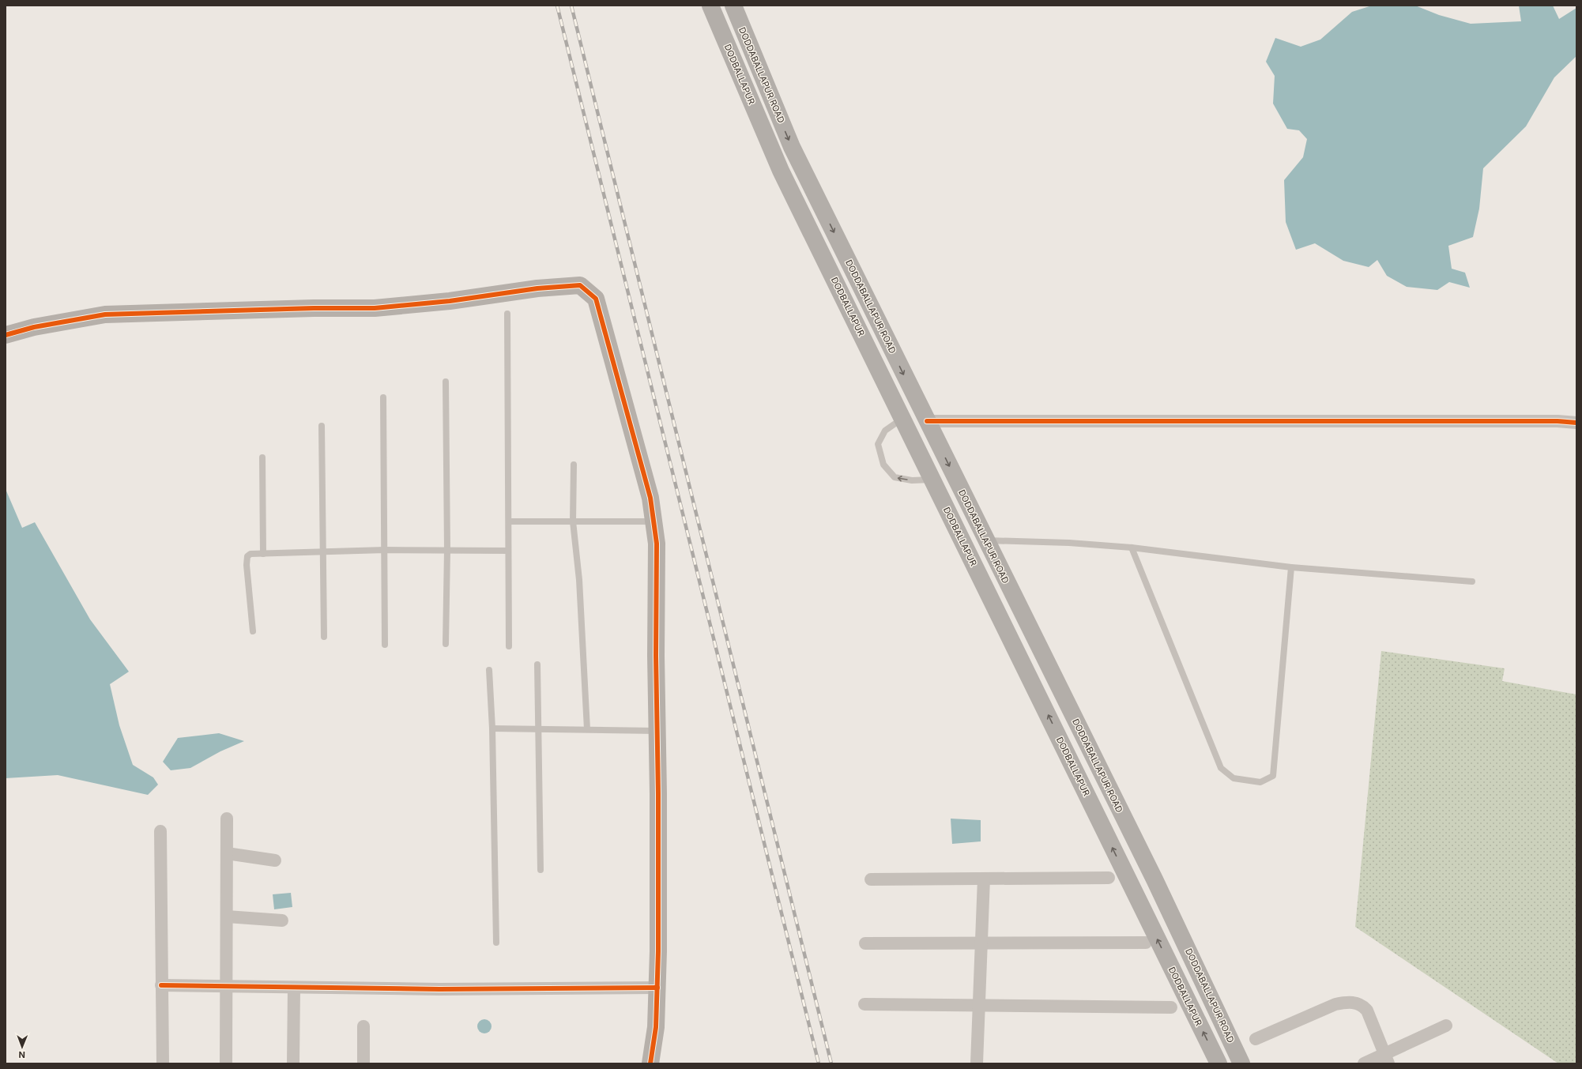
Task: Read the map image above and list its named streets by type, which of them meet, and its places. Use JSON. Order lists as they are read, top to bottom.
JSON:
{
  "streets": {
    "main road": ["DODBALLAPUR", "DODDABALLAPUR ROAD"]
  },
  "one_way": ["DODBALLAPUR", "DODDABALLAPUR ROAD"],
  "north": "bottom"
}
